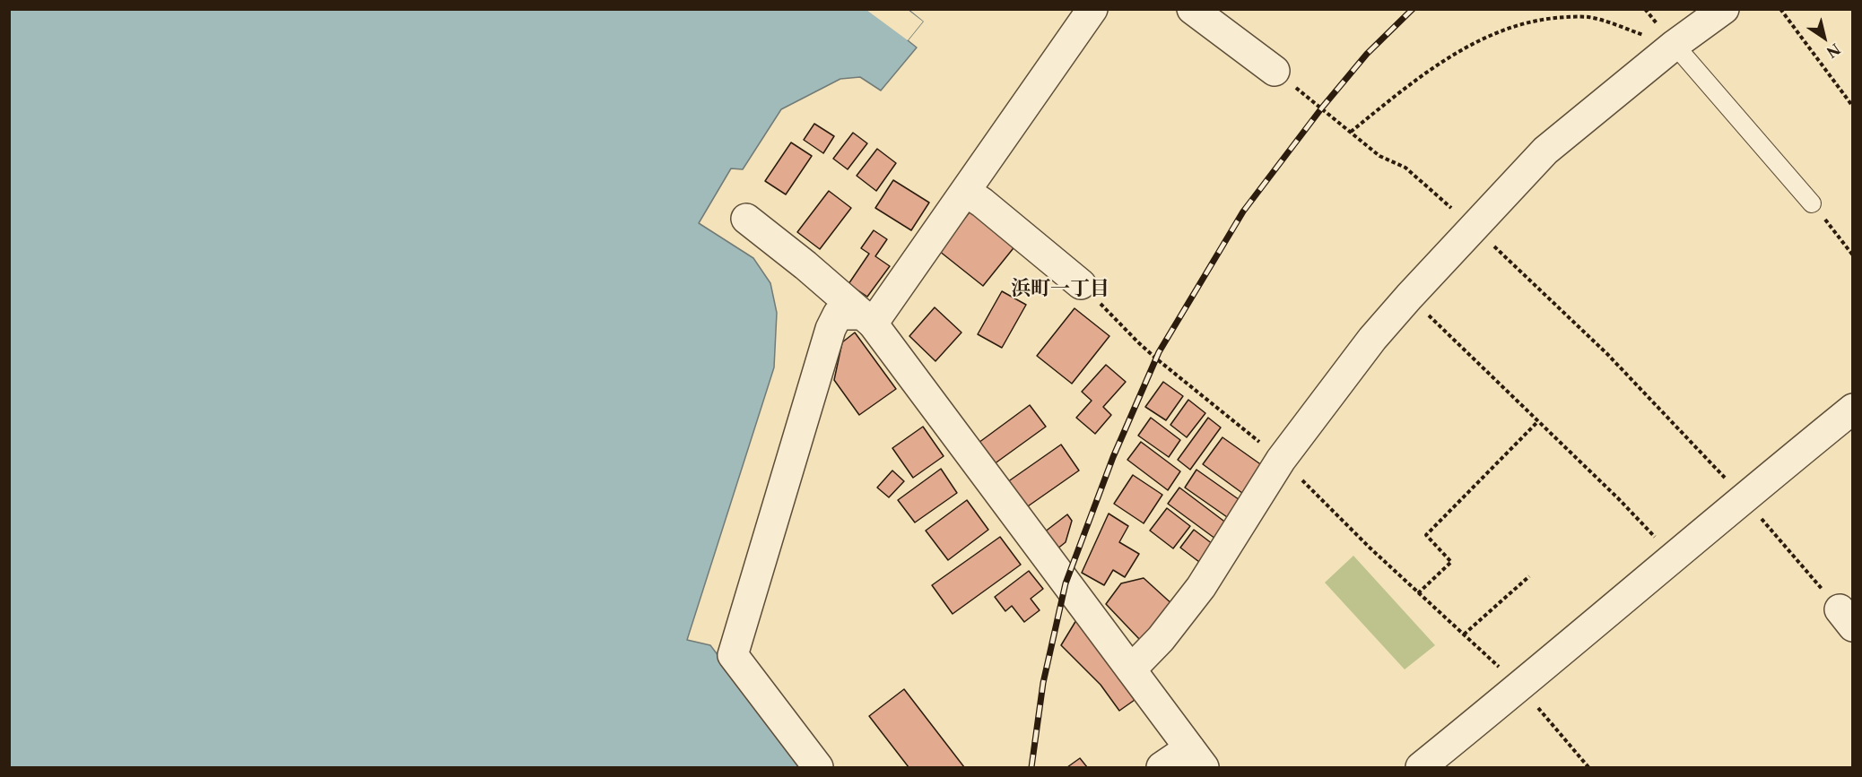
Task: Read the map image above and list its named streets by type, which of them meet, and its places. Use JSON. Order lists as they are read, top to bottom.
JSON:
{
  "districts": ["浜町一丁目"],
  "north": "bottom right"
}
